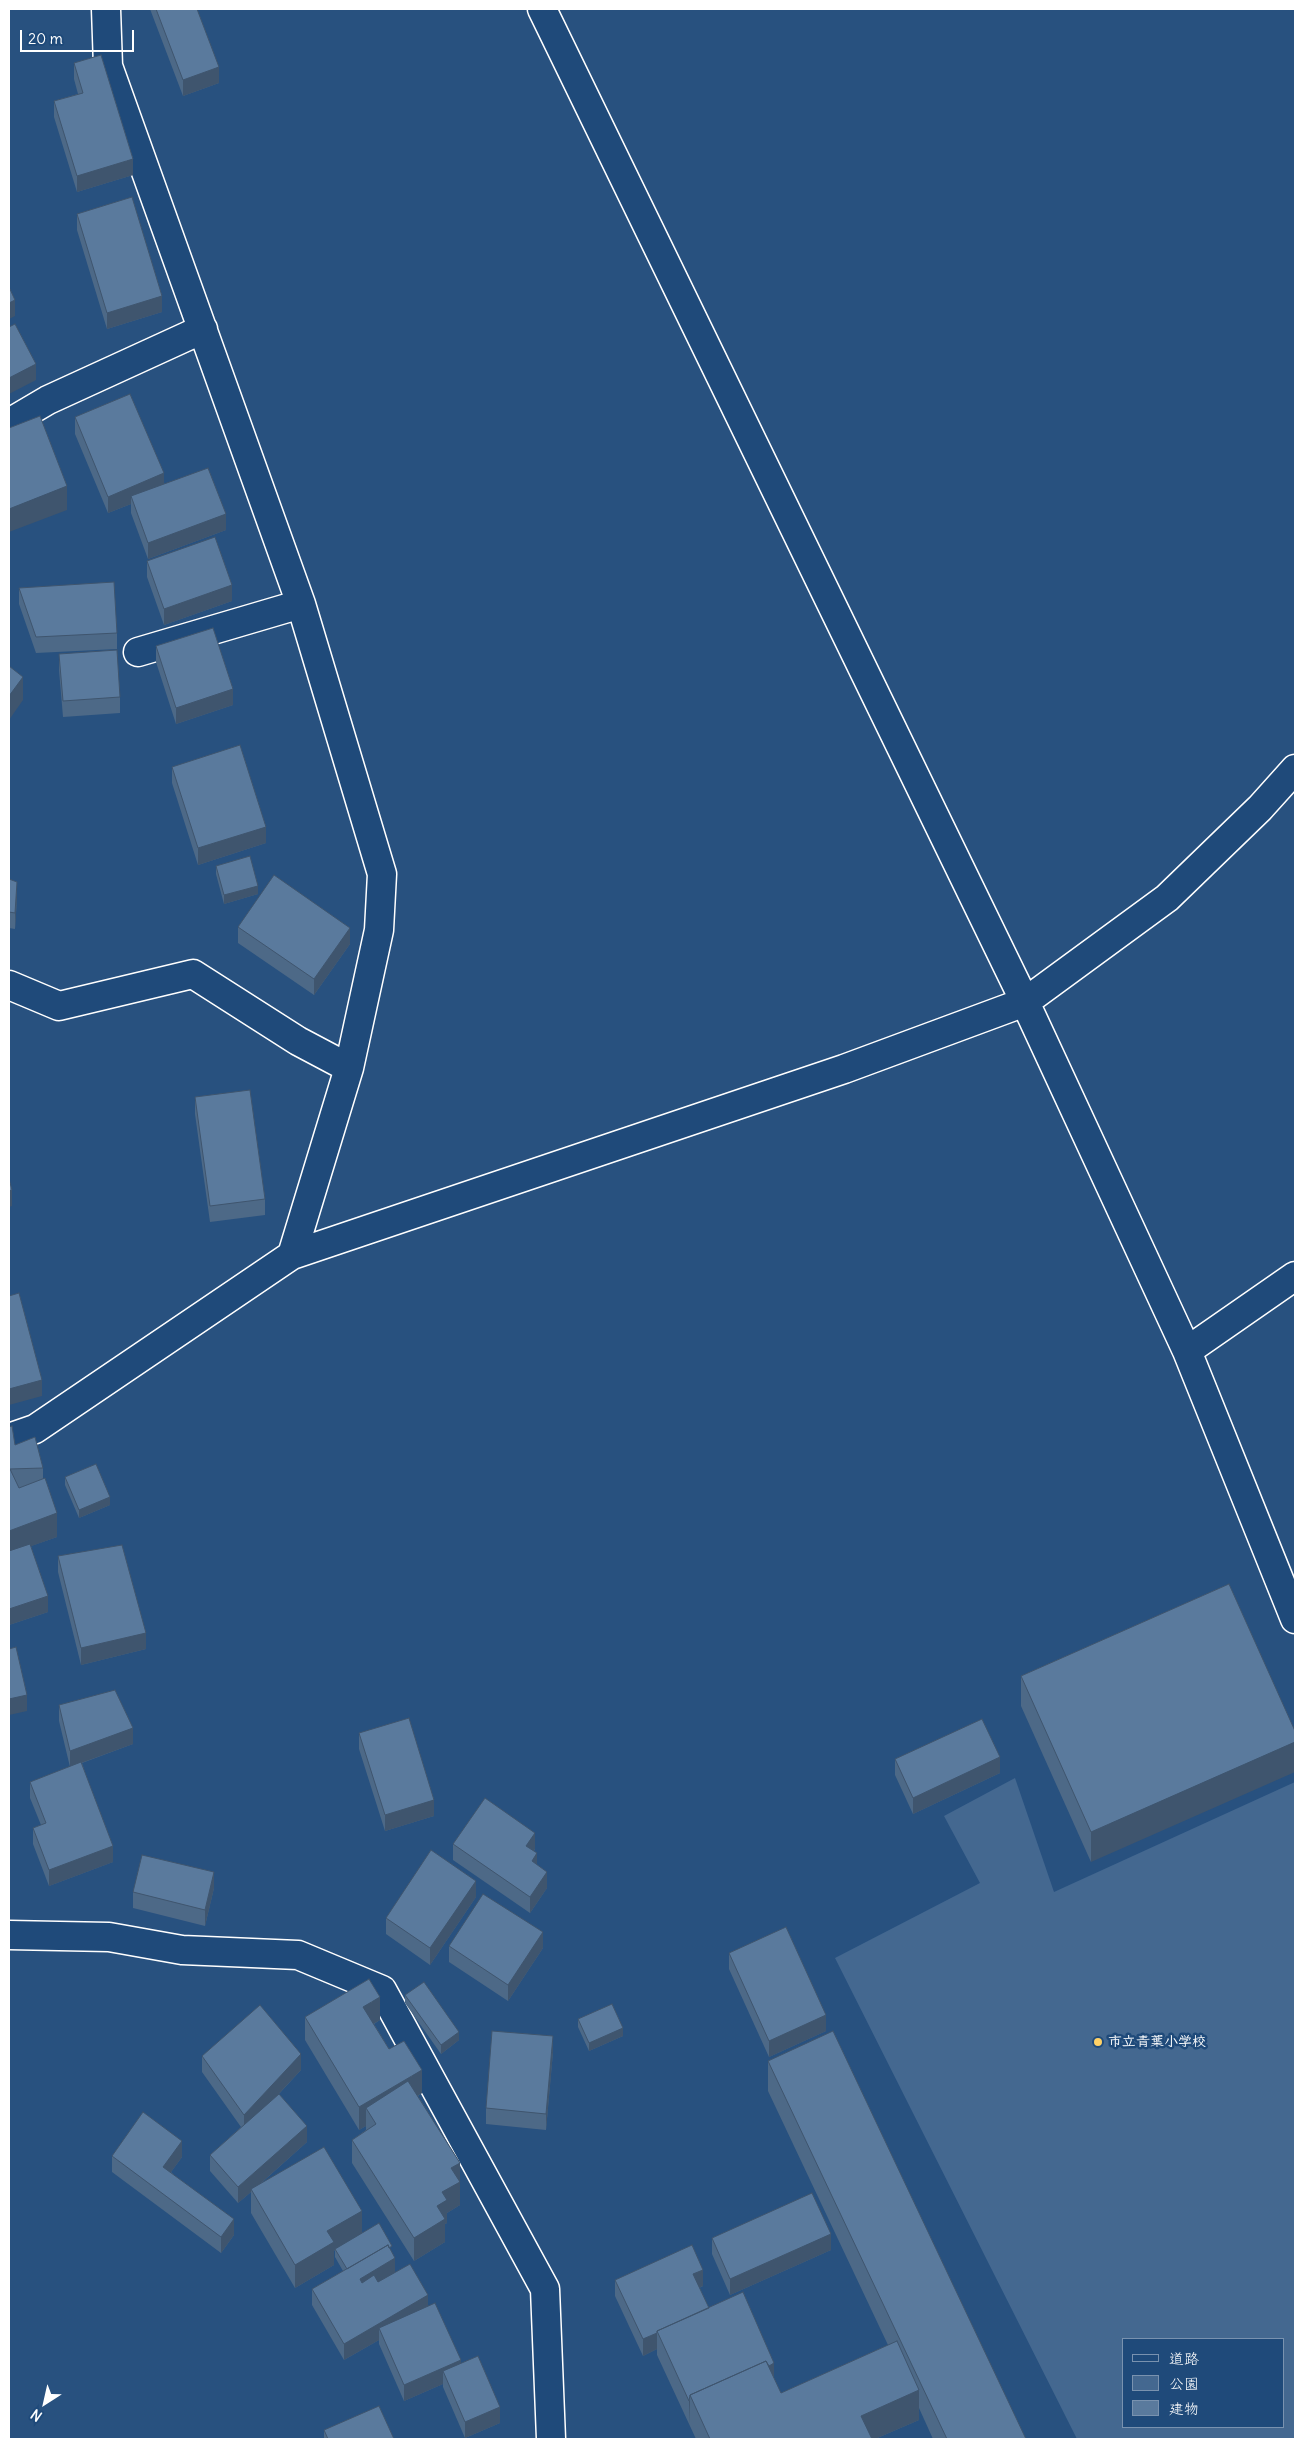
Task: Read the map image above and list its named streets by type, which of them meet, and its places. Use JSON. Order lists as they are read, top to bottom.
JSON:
{
  "places": ["市立青葉小学校"],
  "legend": ["道路", "公園", "建物"],
  "scale_bar": "20 m",
  "north": "bottom left"
}
